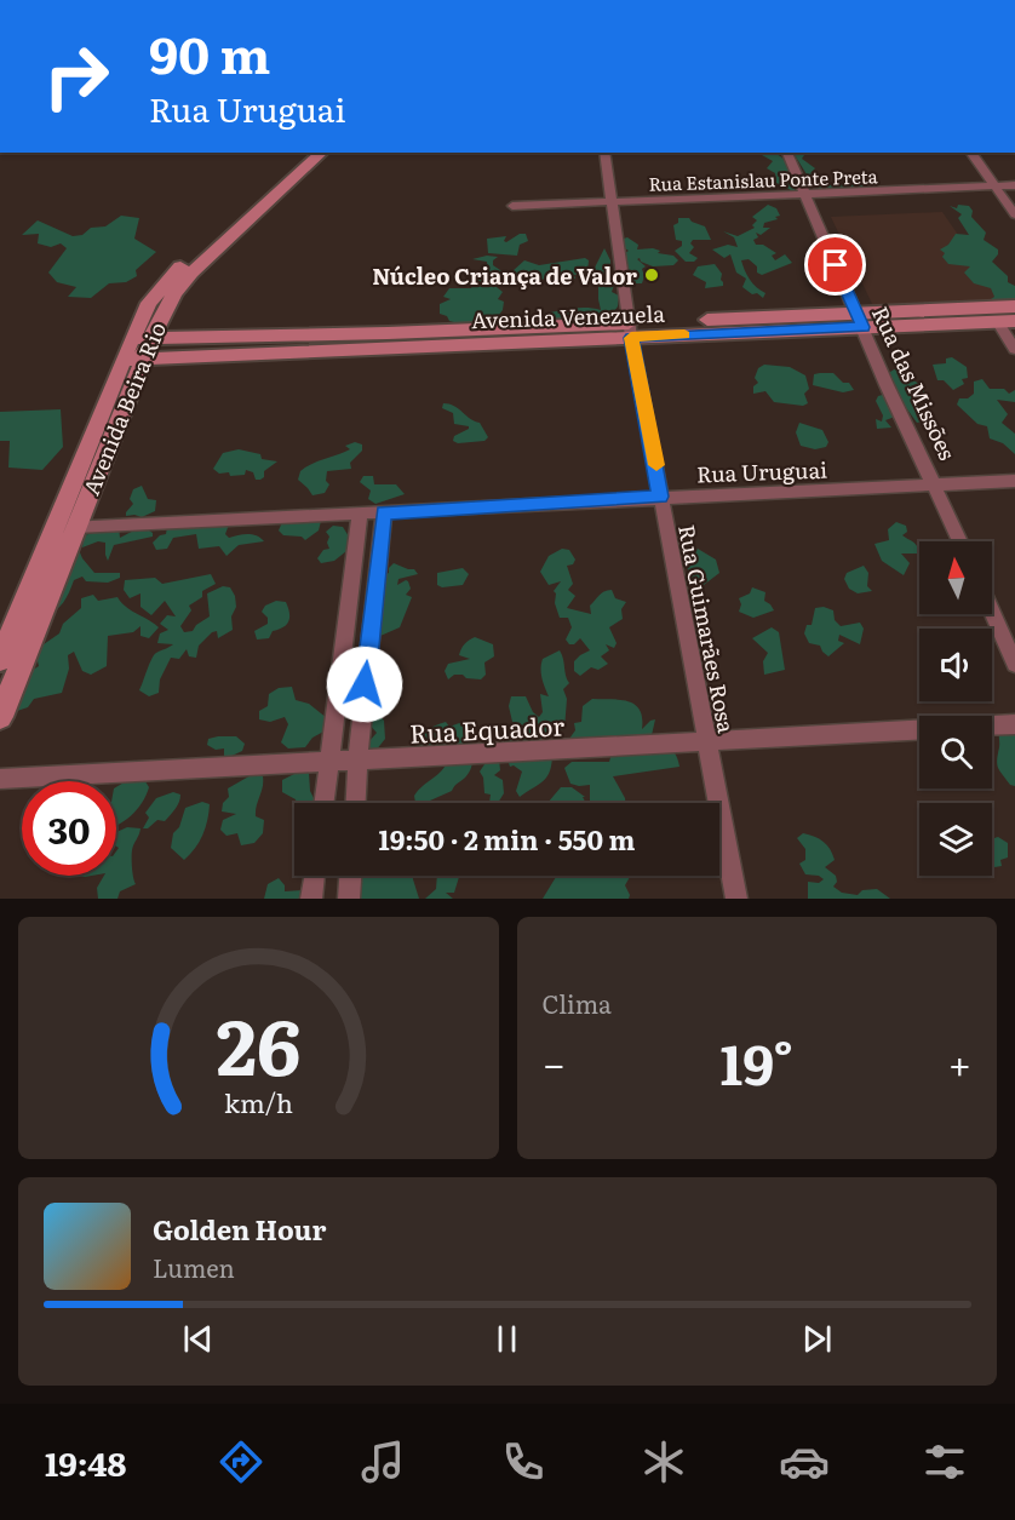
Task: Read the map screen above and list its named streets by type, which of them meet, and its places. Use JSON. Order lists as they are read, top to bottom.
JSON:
{
  "streets": {
    "main road": ["Avenida Venezuela", "Avenida Beira Rio"],
    "street": [
      "Rua Estanislau Ponte Preta",
      "Rua das Missões",
      "Rua Uruguai",
      "Rua Guimarães Rosa",
      "Rua Equador"
    ]
  },
  "crossings": [
    ["Rua Estanislau Ponte Preta", "Rua das Missões"],
    ["Rua Estanislau Ponte Preta", "Rua Guimarães Rosa"],
    ["Avenida Venezuela", "Rua das Missões"],
    ["Avenida Venezuela", "Avenida Beira Rio"],
    ["Avenida Venezuela", "Rua Guimarães Rosa"],
    ["Rua das Missões", "Rua Uruguai"],
    ["Avenida Beira Rio", "Rua Uruguai"],
    ["Rua Uruguai", "Rua Guimarães Rosa"],
    ["Rua Guimarães Rosa", "Rua Equador"]
  ],
  "places": ["Núcleo Criança de Valor"],
  "north": "top",
  "page": {
    "turn": ["90 m", "Rua Uruguai"],
    "limit": "30",
    "trip": "19:50 · 2 min · 550 m",
    "tile": "Clima",
    "heat": ["−", "19°", "+"],
    "song": ["Golden Hour", "Lumen"],
    "tabs": "19:48",
    "gauge": ["26", "km/h"]
  }
}
